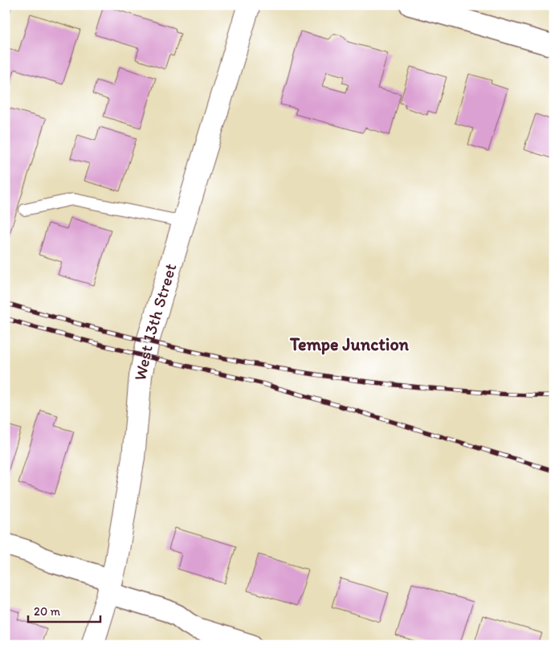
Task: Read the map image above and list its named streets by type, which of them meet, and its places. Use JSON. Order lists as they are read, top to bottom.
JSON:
{
  "streets": {
    "street": ["West 13th Street"]
  },
  "districts": ["Tempe Junction"],
  "scale_bar": "20 m"
}
